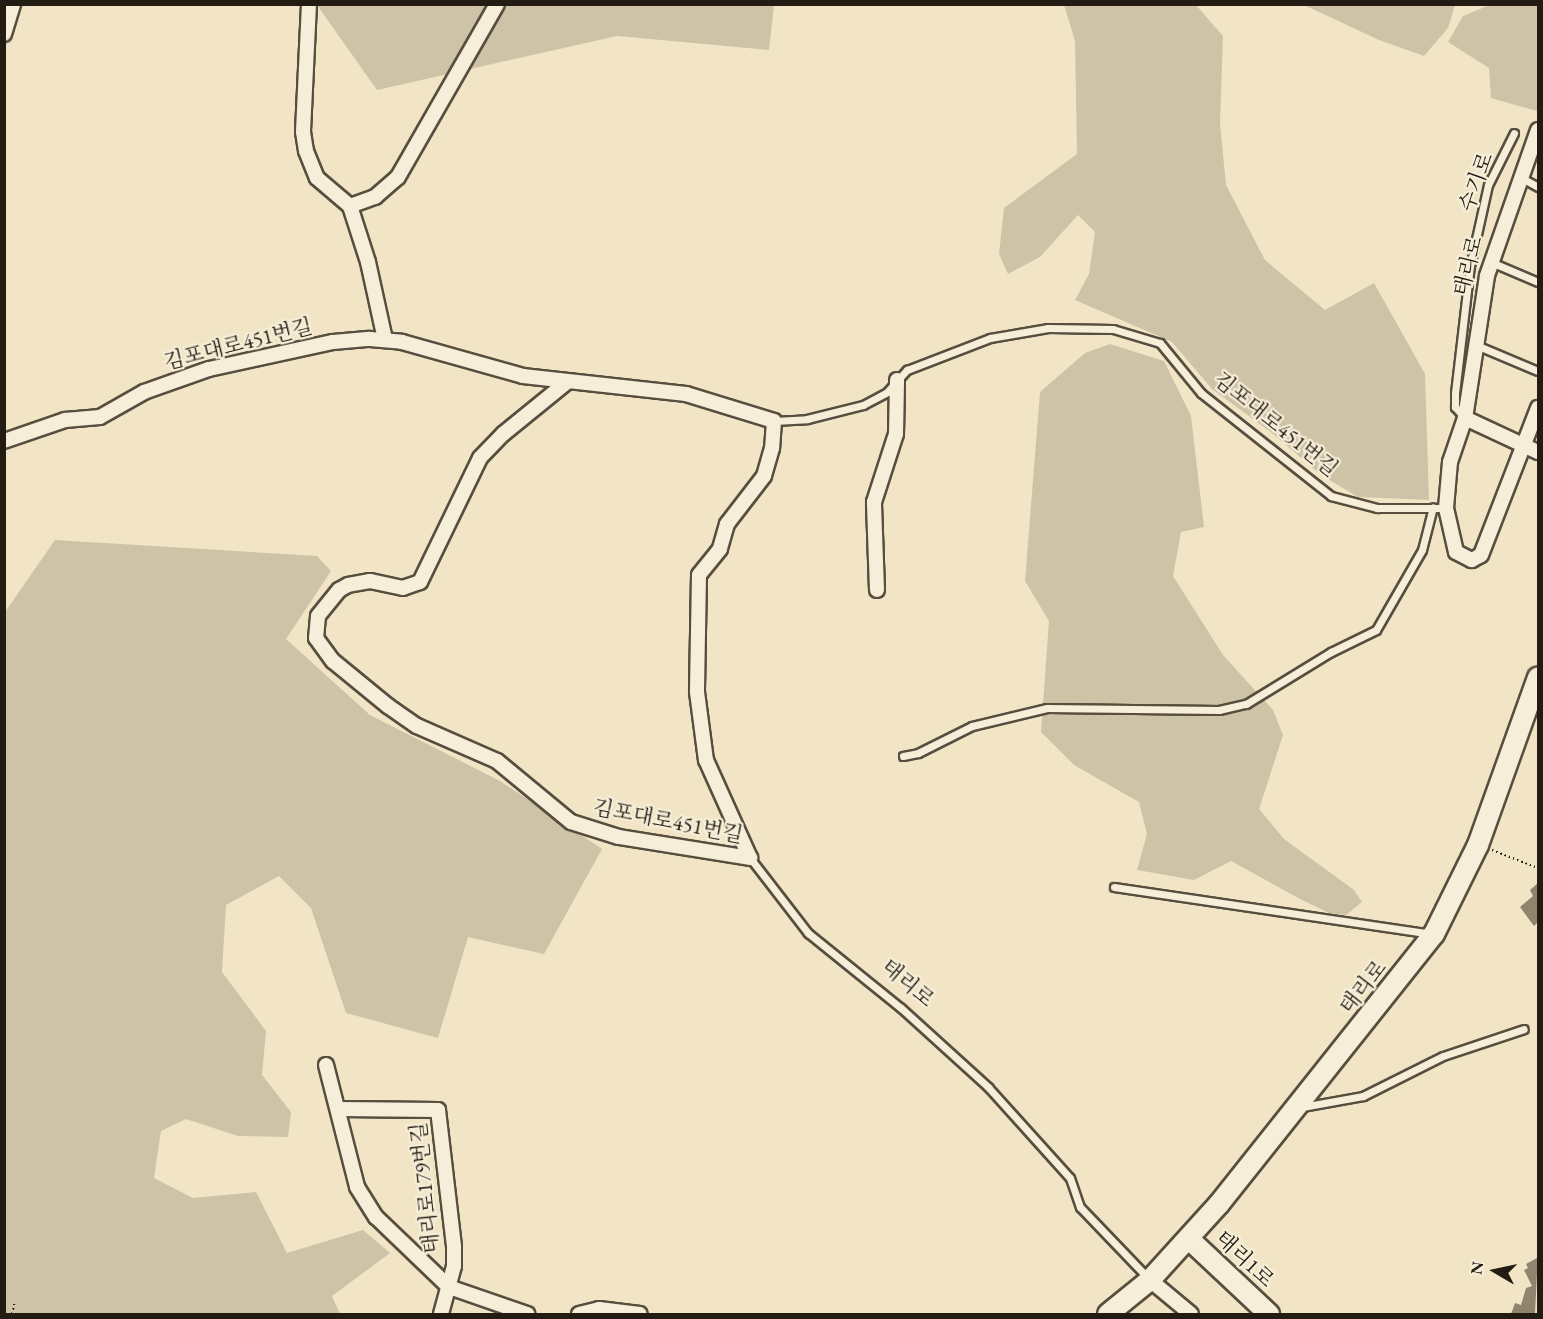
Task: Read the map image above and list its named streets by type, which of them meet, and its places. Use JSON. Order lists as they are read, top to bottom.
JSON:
{
  "streets": {
    "street": [
      "태리로",
      "김포대로451번길",
      "태리로179번길",
      "태리1로"
    ],
    "lane": ["수기로"]
  },
  "crossings": [
    ["수기로", "태리로"],
    ["태리로", "김포대로451번길"],
    ["태리로", "태리1로"]
  ],
  "north": "left"
}
